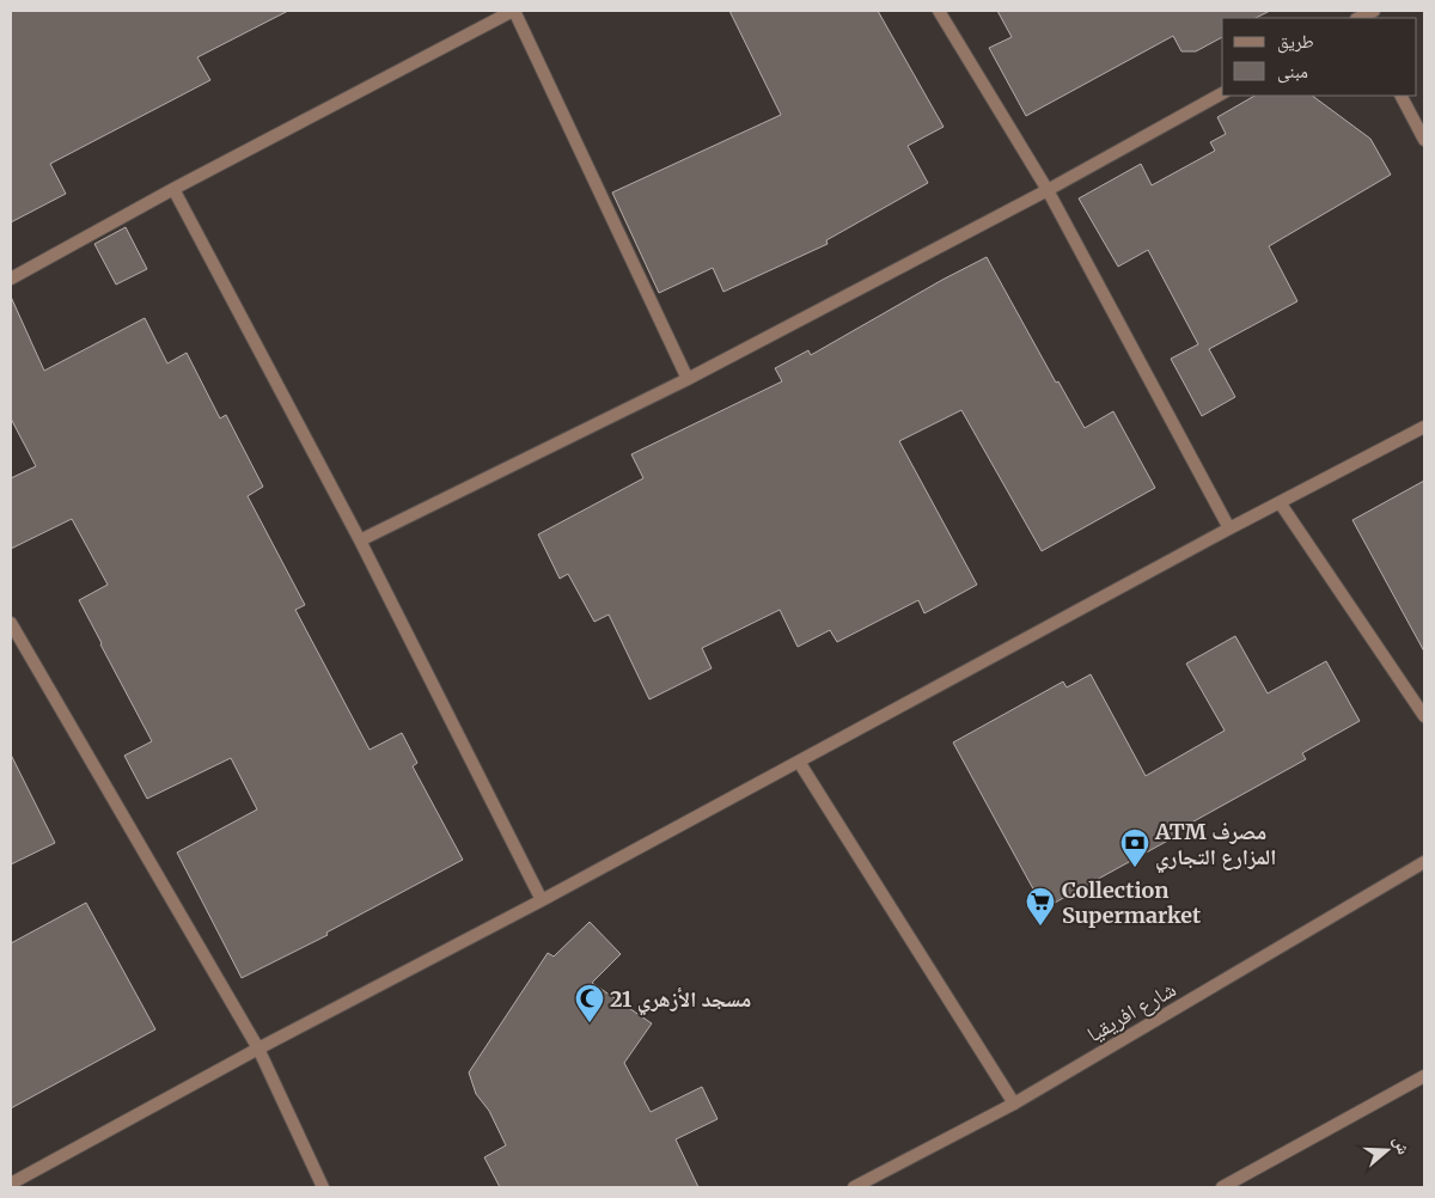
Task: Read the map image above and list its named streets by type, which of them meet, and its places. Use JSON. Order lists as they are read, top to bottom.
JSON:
{
  "streets": {
    "street": ["شارع افريقيا"]
  },
  "places": {
    "bank": ["ATM مصرف المزارع التجاري"],
    "supermarket": ["Collection Supermarket"],
    "mosque": ["مسجد الأزهري 21"]
  },
  "legend": ["طريق", "مبنى"],
  "north": "right"
}
